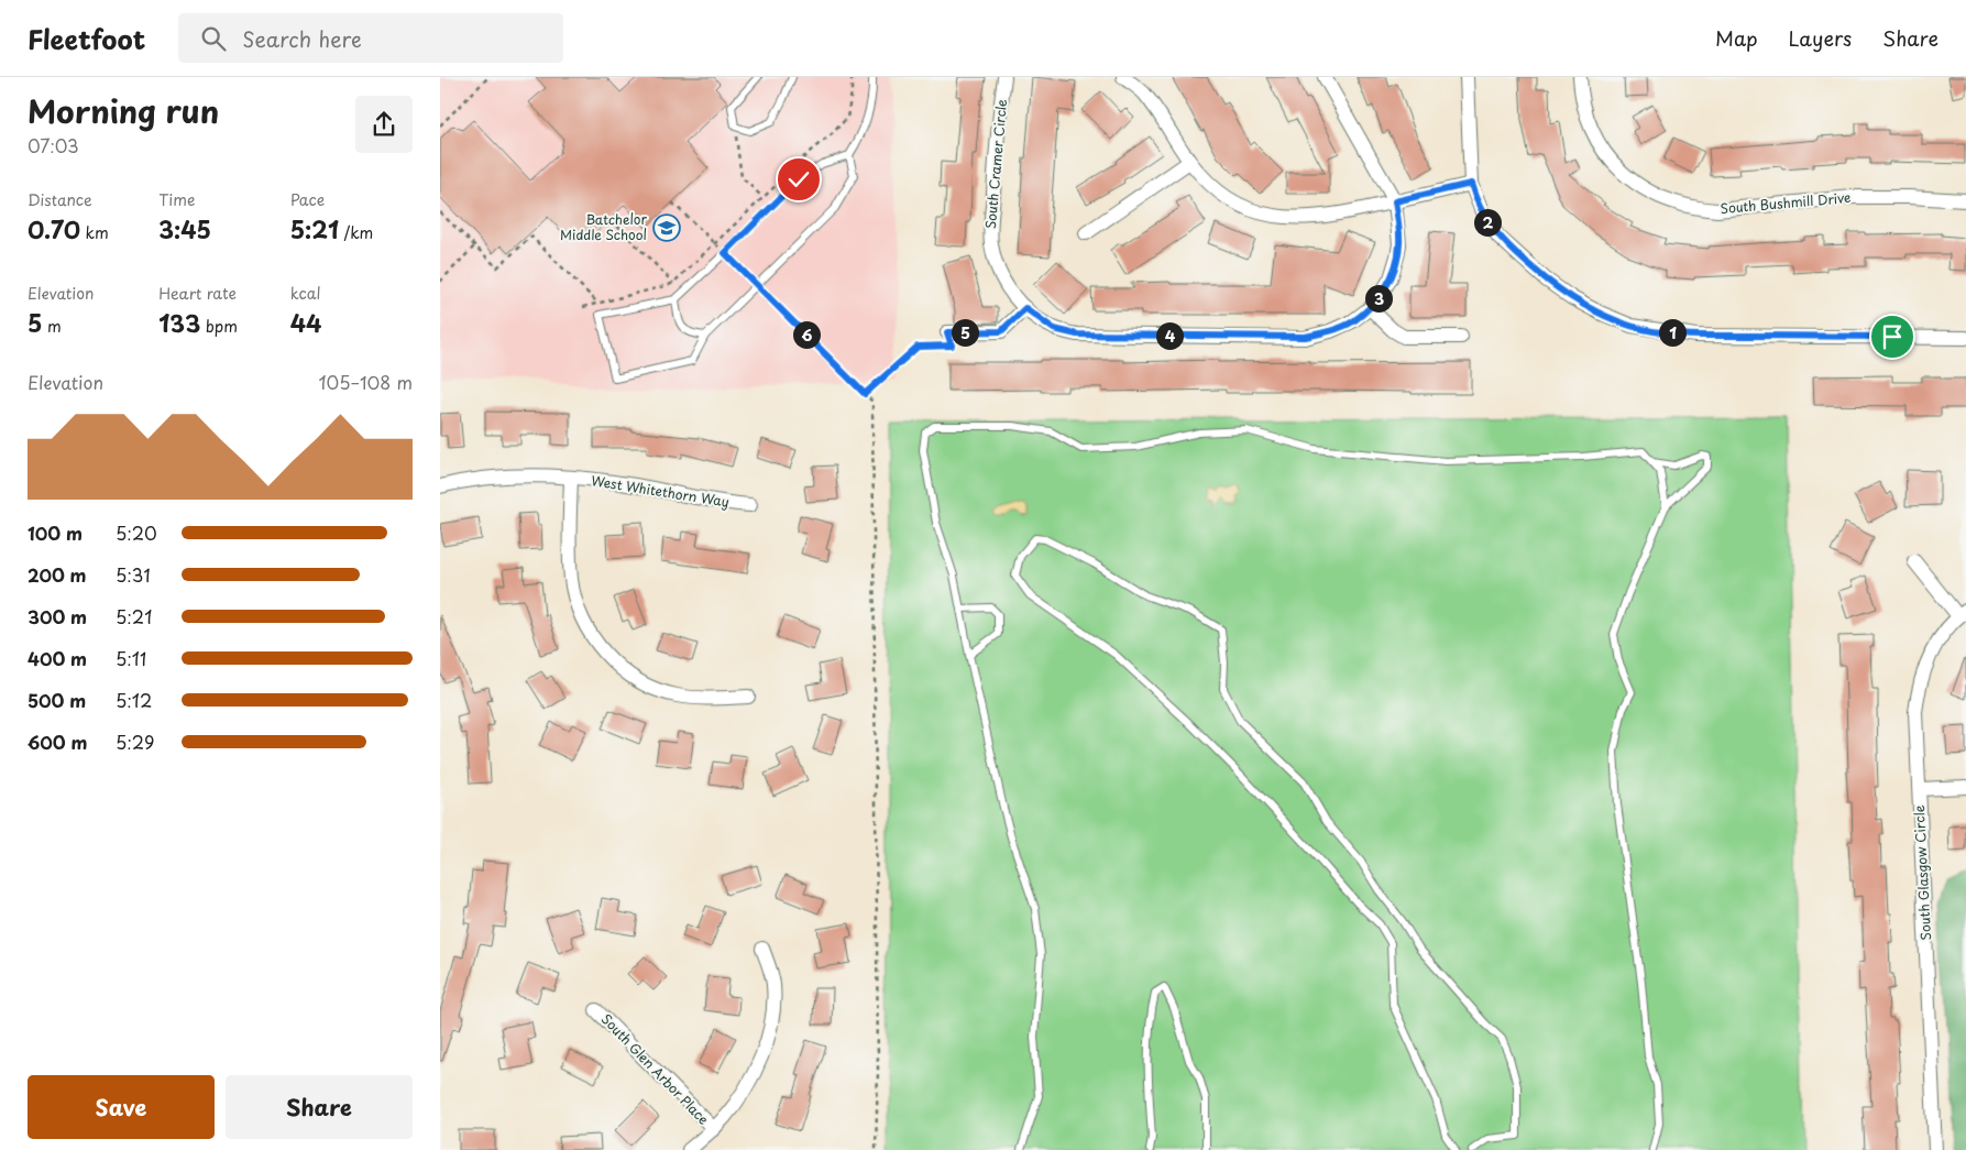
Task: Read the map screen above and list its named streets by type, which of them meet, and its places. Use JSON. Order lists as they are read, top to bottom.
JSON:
{
  "streets": {
    "street": [
      "South Cramer Circle",
      "South Bushmill Drive",
      "West Whitethorn Way",
      "South Glasgow Circle",
      "South Glen Arbor Place"
    ]
  },
  "places": {
    "school or university": ["Batchelor Middle School"]
  },
  "page": {
    "header": "Fleetfoot",
    "search": "Search here",
    "nav": ["Map", "Layers", "Share"],
    "heading": ["Morning run", "07:03"],
    "stats": [
      ["Distance", "0.70 km"],
      ["Time", "3:45"],
      ["Pace", "5:21 /km"],
      ["Elevation", "5 m"],
      ["Heart rate", "133 bpm"],
      ["kcal", "44"]
    ],
    "pins": [
      "2",
      "3",
      "1",
      "5",
      "6",
      "4"
    ],
    "chart": ["Elevation", "105–108 m"],
    "list": [
      {
        "name": "100 m",
        "note": "5:20"
      },
      {
        "name": "200 m",
        "note": "5:31"
      },
      {
        "name": "300 m",
        "note": "5:21"
      },
      {
        "name": "400 m",
        "note": "5:11"
      },
      {
        "name": "500 m",
        "note": "5:12"
      },
      {
        "name": "600 m",
        "note": "5:29"
      }
    ],
    "buttons": ["Save", "Share"]
  }
}
